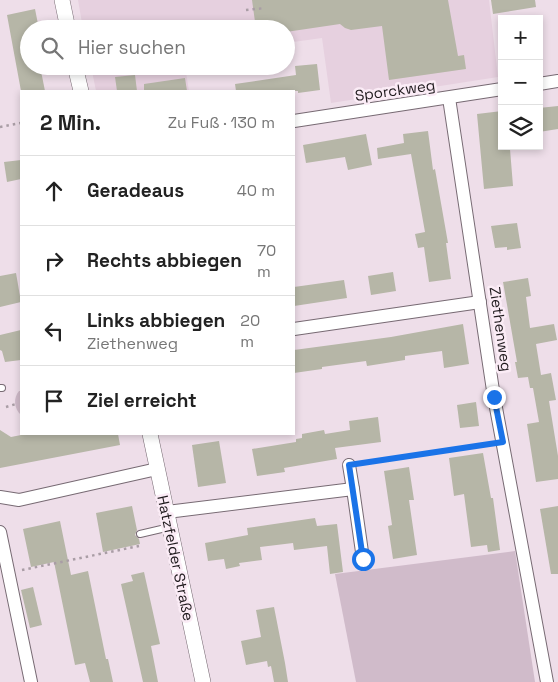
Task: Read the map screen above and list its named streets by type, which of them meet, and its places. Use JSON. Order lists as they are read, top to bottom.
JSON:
{
  "streets": {
    "street": ["Sporckweg", "Ziethenweg", "Hatzfelder Straße"]
  },
  "crossings": [
    ["Sporckweg", "Ziethenweg"]
  ],
  "page": {
    "map_buttons": ["+", "−"],
    "search": "Hier suchen",
    "heading": ["2 Min.", "Zu Fuß · 130 m"],
    "list": [
      ["Geradeaus", "40 m"],
      ["Rechts abbiegen", "70 m"],
      ["Links abbiegen", "Ziethenweg", "20 m"],
      "Ziel erreicht"
    ]
  }
}
